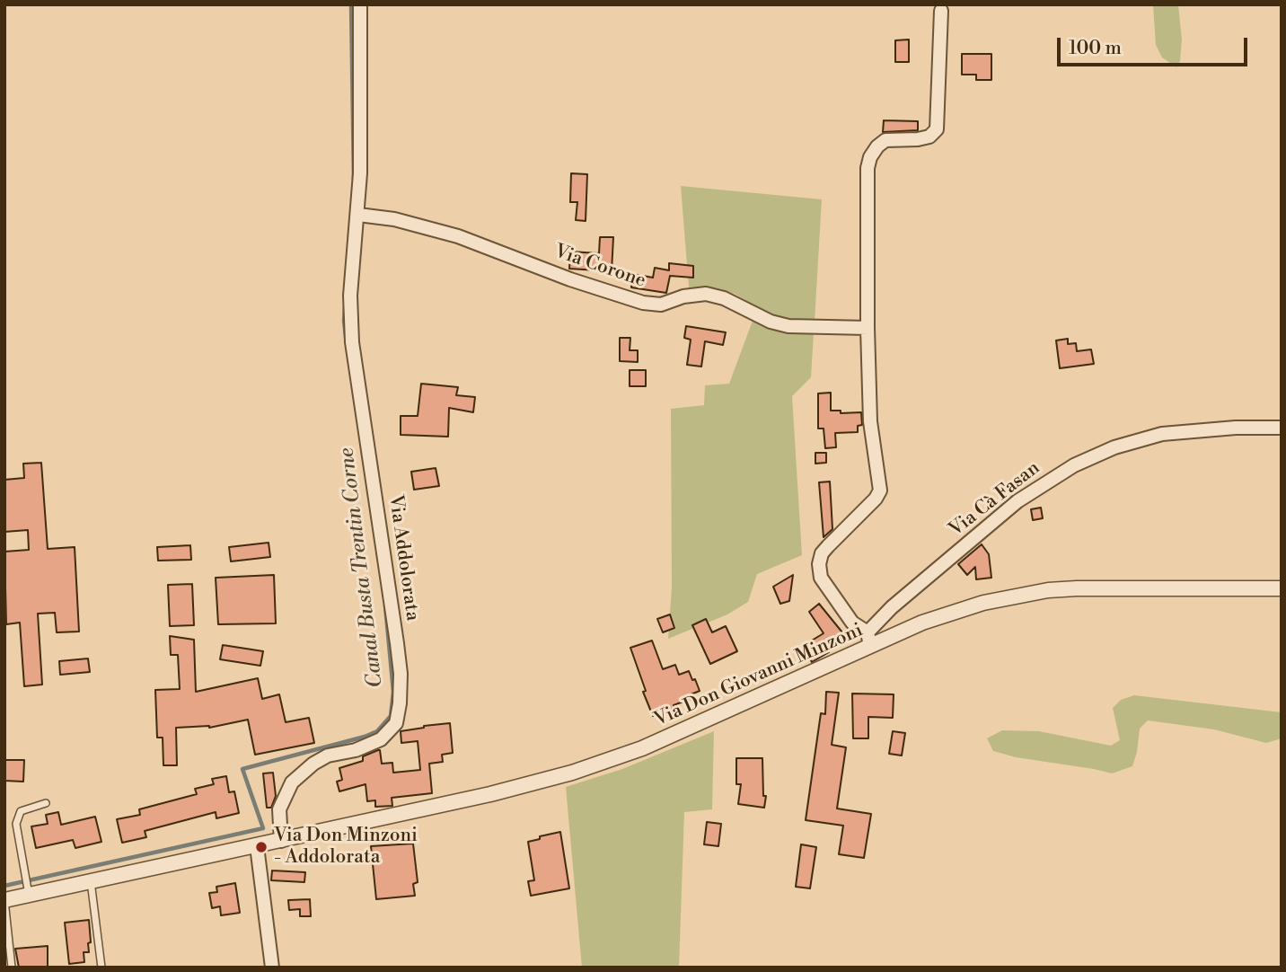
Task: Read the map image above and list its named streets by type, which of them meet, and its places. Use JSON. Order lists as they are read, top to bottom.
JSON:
{
  "streets": {
    "street": [
      "Via Corone",
      "Via Cà Fasan",
      "Via Addolorata",
      "Via Don Giovanni Minzoni"
    ]
  },
  "crossings": [
    ["Via Corone", "Via Addolorata"],
    ["Via Cà Fasan", "Via Don Giovanni Minzoni"],
    ["Via Addolorata", "Via Don Giovanni Minzoni"]
  ],
  "water": ["Canal Busta Trentin Corne"],
  "places": ["Via Don Minzoni - Addolorata"],
  "scale_bar": "100 m"
}
